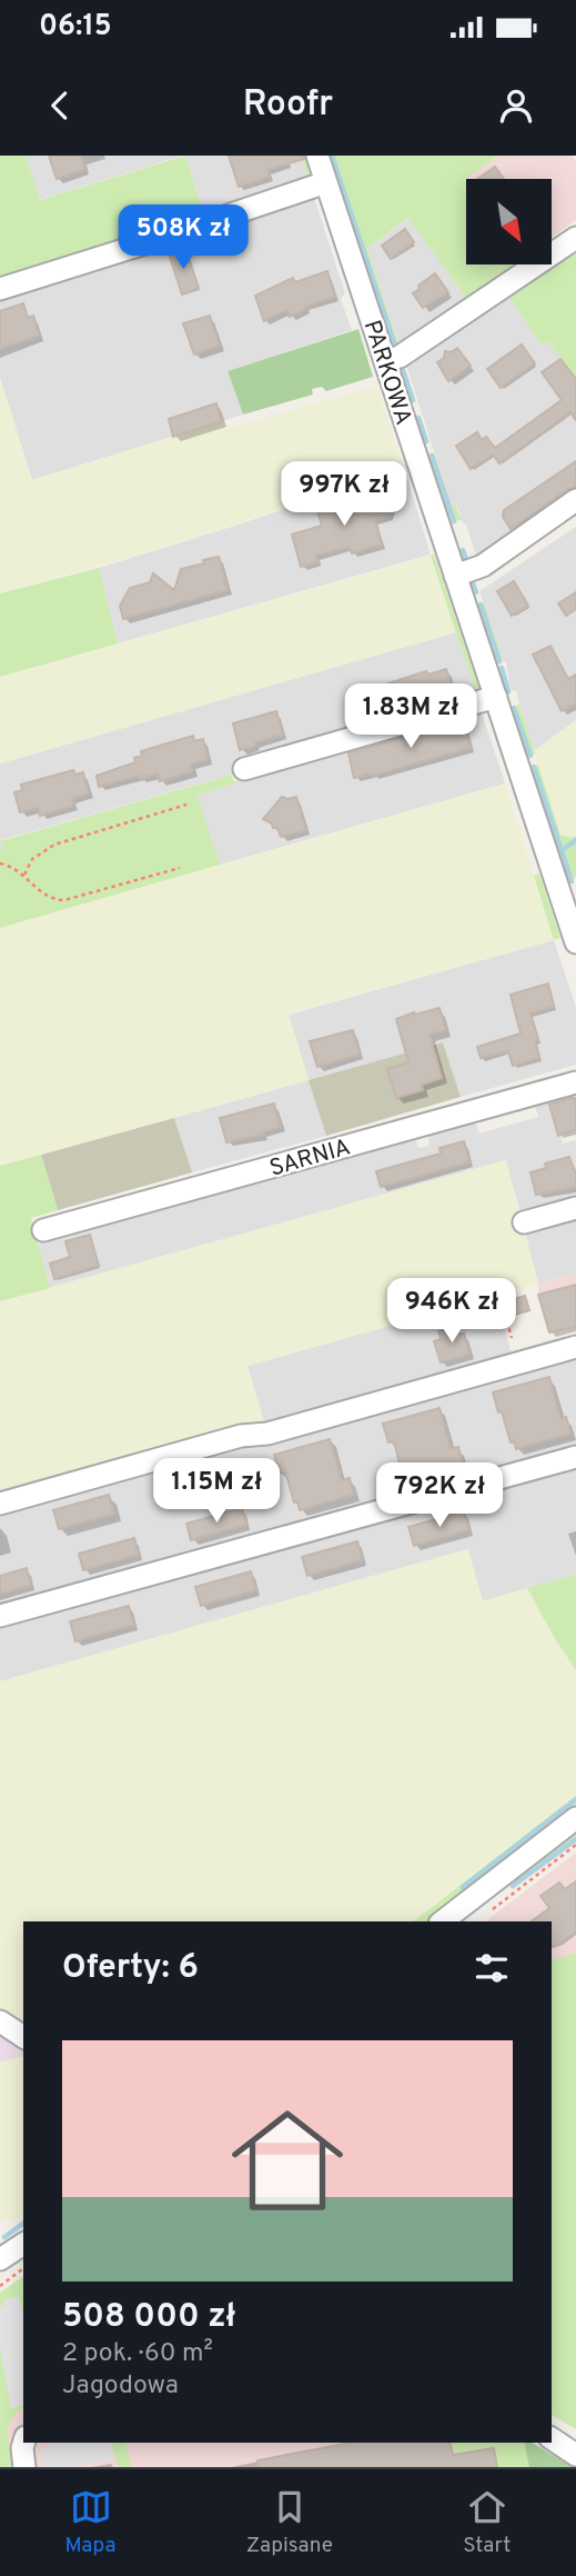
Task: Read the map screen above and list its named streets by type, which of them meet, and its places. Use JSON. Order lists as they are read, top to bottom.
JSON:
{
  "streets": {
    "street": ["PARKOWA", "SARNIA"]
  },
  "north": "bottom right",
  "page": {
    "status": "06:15",
    "header": "Roofr",
    "price": [
      "508K zł",
      "997K zł",
      "1.83M zł",
      "946K zł",
      "1.15M zł",
      "792K zł"
    ],
    "heading": "Oferty: 6",
    "list": [
      {
        "name": "508 000 zł",
        "note": "2 pok. · 60 m² · Jagodowa"
      }
    ],
    "tabs": ["Mapa", "Zapisane", "Start"]
  }
}
